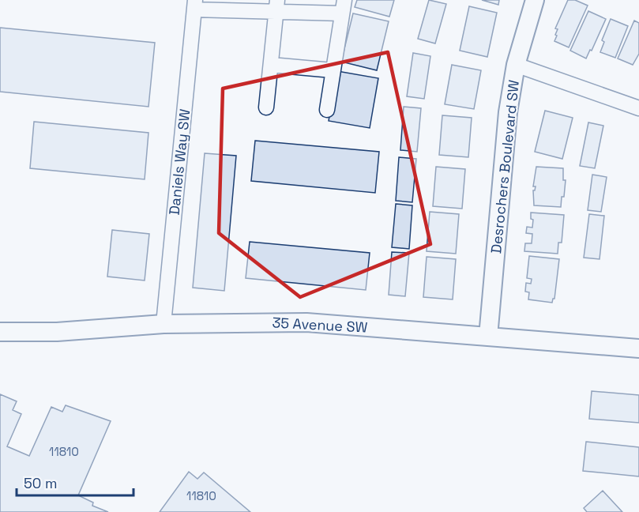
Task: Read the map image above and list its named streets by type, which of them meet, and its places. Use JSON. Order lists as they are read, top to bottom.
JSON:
{
  "streets": {
    "street": ["Daniels Way SW", "Desrochers Boulevard SW", "35 Avenue SW"]
  },
  "crossings": [
    ["Daniels Way SW", "35 Avenue SW"],
    ["Desrochers Boulevard SW", "35 Avenue SW"]
  ],
  "house_numbers": ["11810", "11810"],
  "scale_bar": "50 m"
}
